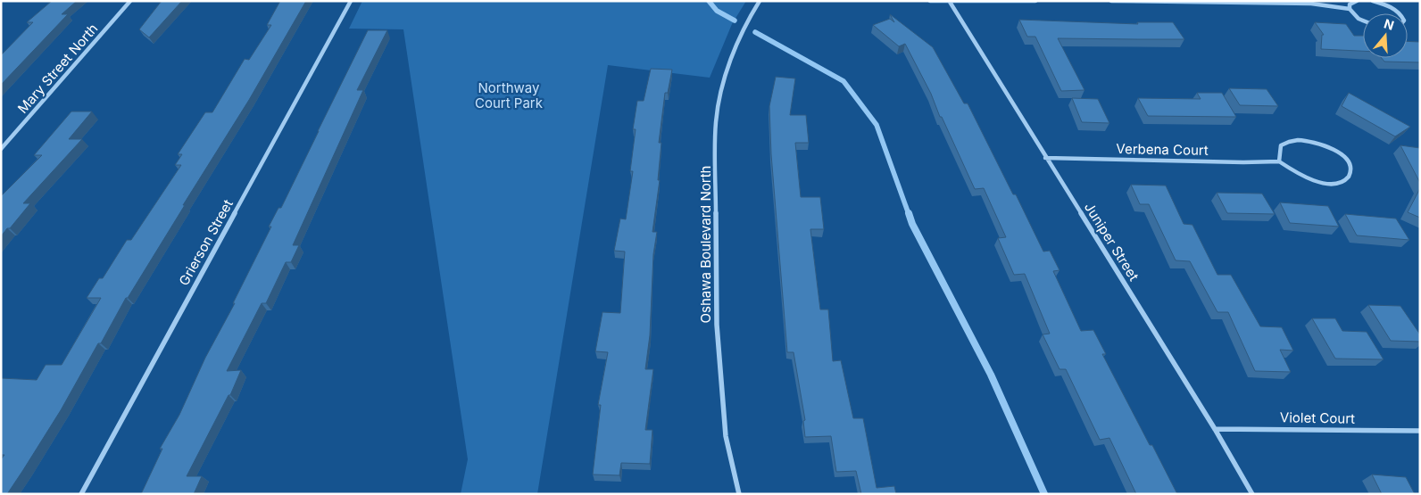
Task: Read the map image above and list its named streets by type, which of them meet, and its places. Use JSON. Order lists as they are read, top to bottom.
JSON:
{
  "streets": {
    "street": [
      "Mary Street North",
      "Verbena Court",
      "Juniper Street",
      "Grierson Street",
      "Oshawa Boulevard North",
      "Violet Court"
    ]
  },
  "crossings": [
    ["Verbena Court", "Juniper Street"],
    ["Juniper Street", "Violet Court"]
  ],
  "parks": ["Northway Court Park"],
  "north": "top"
}
